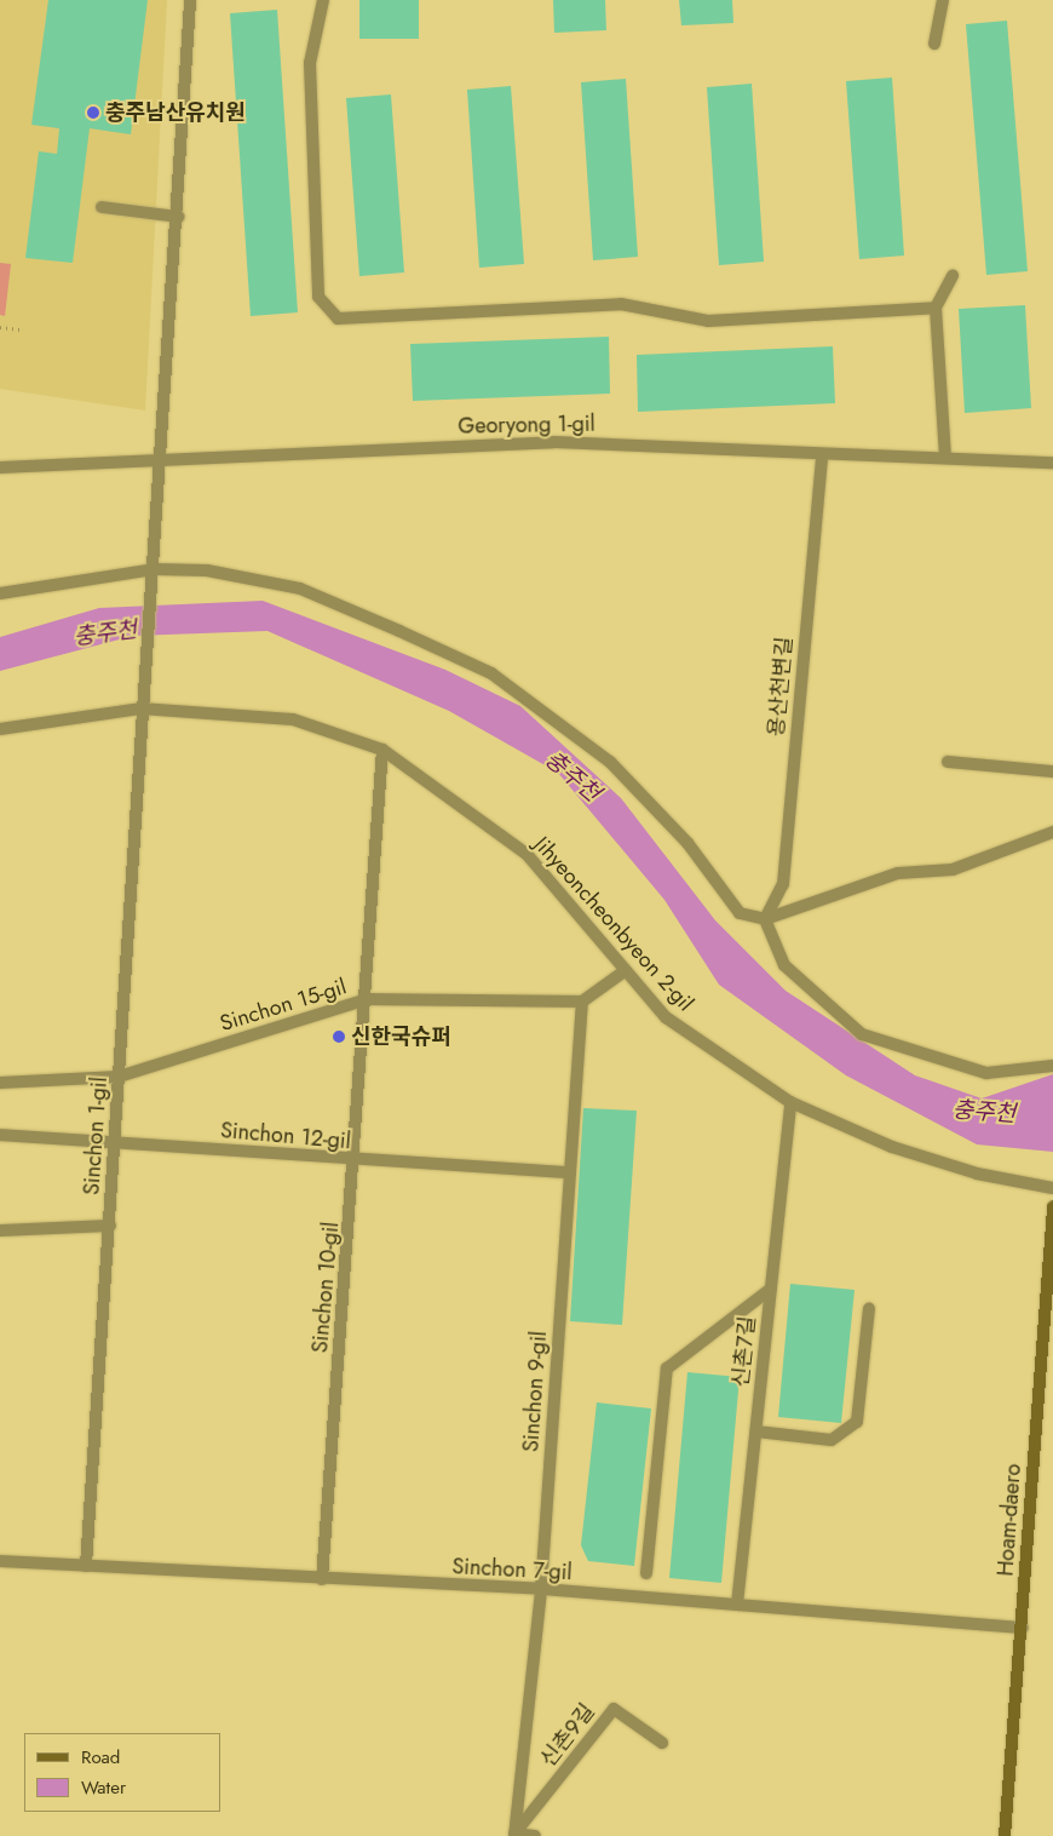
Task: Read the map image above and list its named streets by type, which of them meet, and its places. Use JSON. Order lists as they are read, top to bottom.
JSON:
{
  "streets": {
    "street": [
      "Georyong 1-gil",
      "용산천변길",
      "Jihyeoncheonbyeon 2-gil",
      "Sinchon 15-gil",
      "Sinchon 1-gil",
      "Sinchon 12-gil",
      "Sinchon 10-gil",
      "신촌7길",
      "Sinchon 9-gil",
      "Hoam-daero",
      "Sinchon 7-gil",
      "신촌9길"
    ]
  },
  "crossings": [
    ["Georyong 1-gil", "용산천변길"],
    ["Georyong 1-gil", "Sinchon 1-gil"],
    ["Jihyeoncheonbyeon 2-gil", "Sinchon 1-gil"],
    ["Jihyeoncheonbyeon 2-gil", "Sinchon 10-gil"],
    ["Jihyeoncheonbyeon 2-gil", "신촌7길"],
    ["Sinchon 15-gil", "Sinchon 1-gil"],
    ["Sinchon 15-gil", "Sinchon 10-gil"],
    ["Sinchon 15-gil", "Sinchon 9-gil"],
    ["Sinchon 1-gil", "Sinchon 12-gil"],
    ["Sinchon 1-gil", "Sinchon 7-gil"],
    ["Sinchon 12-gil", "Sinchon 10-gil"],
    ["Sinchon 12-gil", "Sinchon 9-gil"],
    ["Sinchon 10-gil", "Sinchon 7-gil"],
    ["신촌7길", "Sinchon 7-gil"],
    ["Sinchon 9-gil", "Sinchon 7-gil"],
    ["Sinchon 9-gil", "신촌9길"],
    ["Hoam-daero", "Sinchon 7-gil"]
  ],
  "water": ["충주천"],
  "places": ["충주남산유치원", "신한국슈퍼"],
  "legend": ["Road", "Water"]
}
